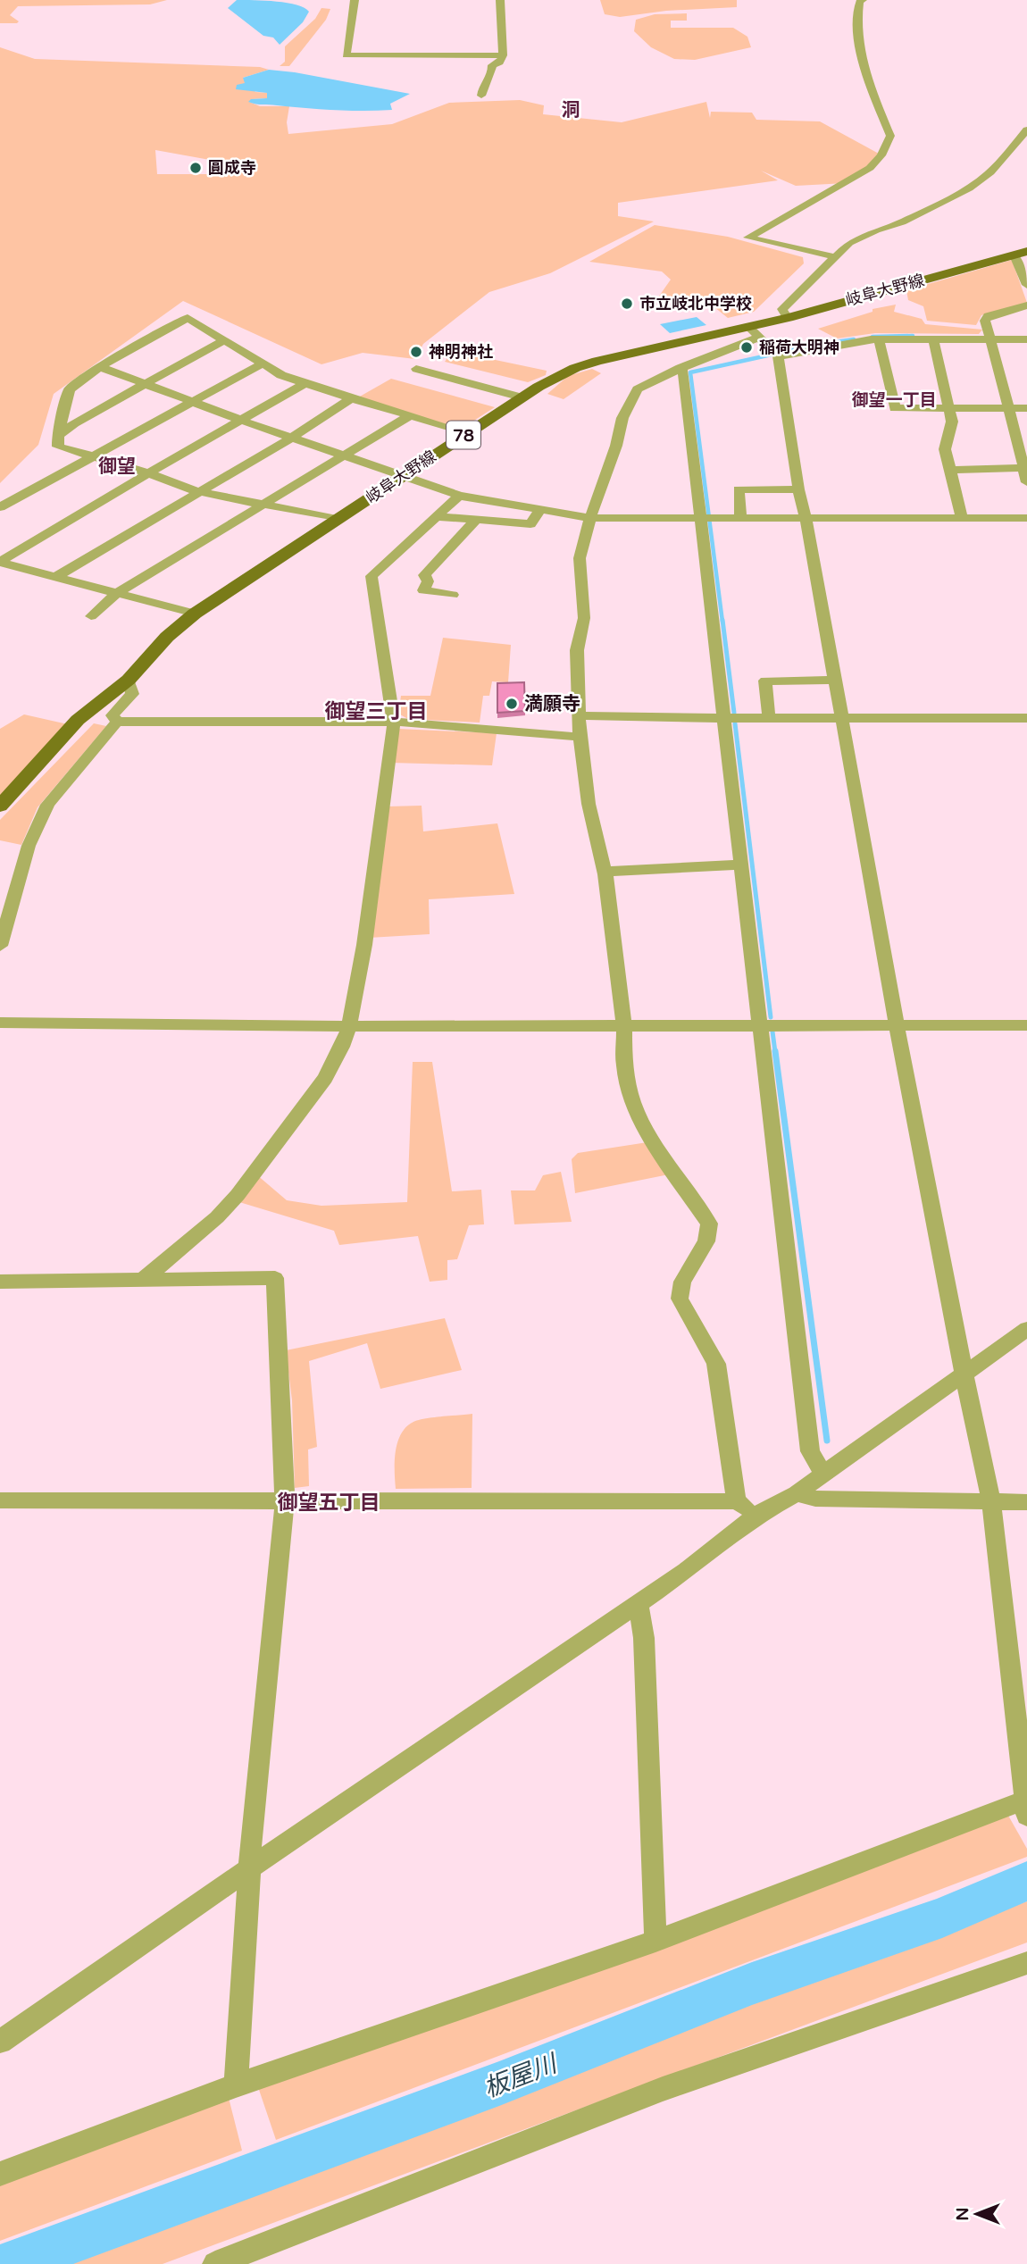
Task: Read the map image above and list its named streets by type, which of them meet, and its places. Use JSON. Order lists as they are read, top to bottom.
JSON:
{
  "streets": {
    "main road": ["岐阜大野線", "78"]
  },
  "districts": [
    "洞",
    "御望一丁目",
    "御望",
    "御望三丁目",
    "御望五丁目"
  ],
  "water": ["板屋川"],
  "places": [
    "圓成寺",
    "市立岐北中学校",
    "稲荷大明神",
    "神明神社",
    "満願寺"
  ],
  "north": "left"
}
